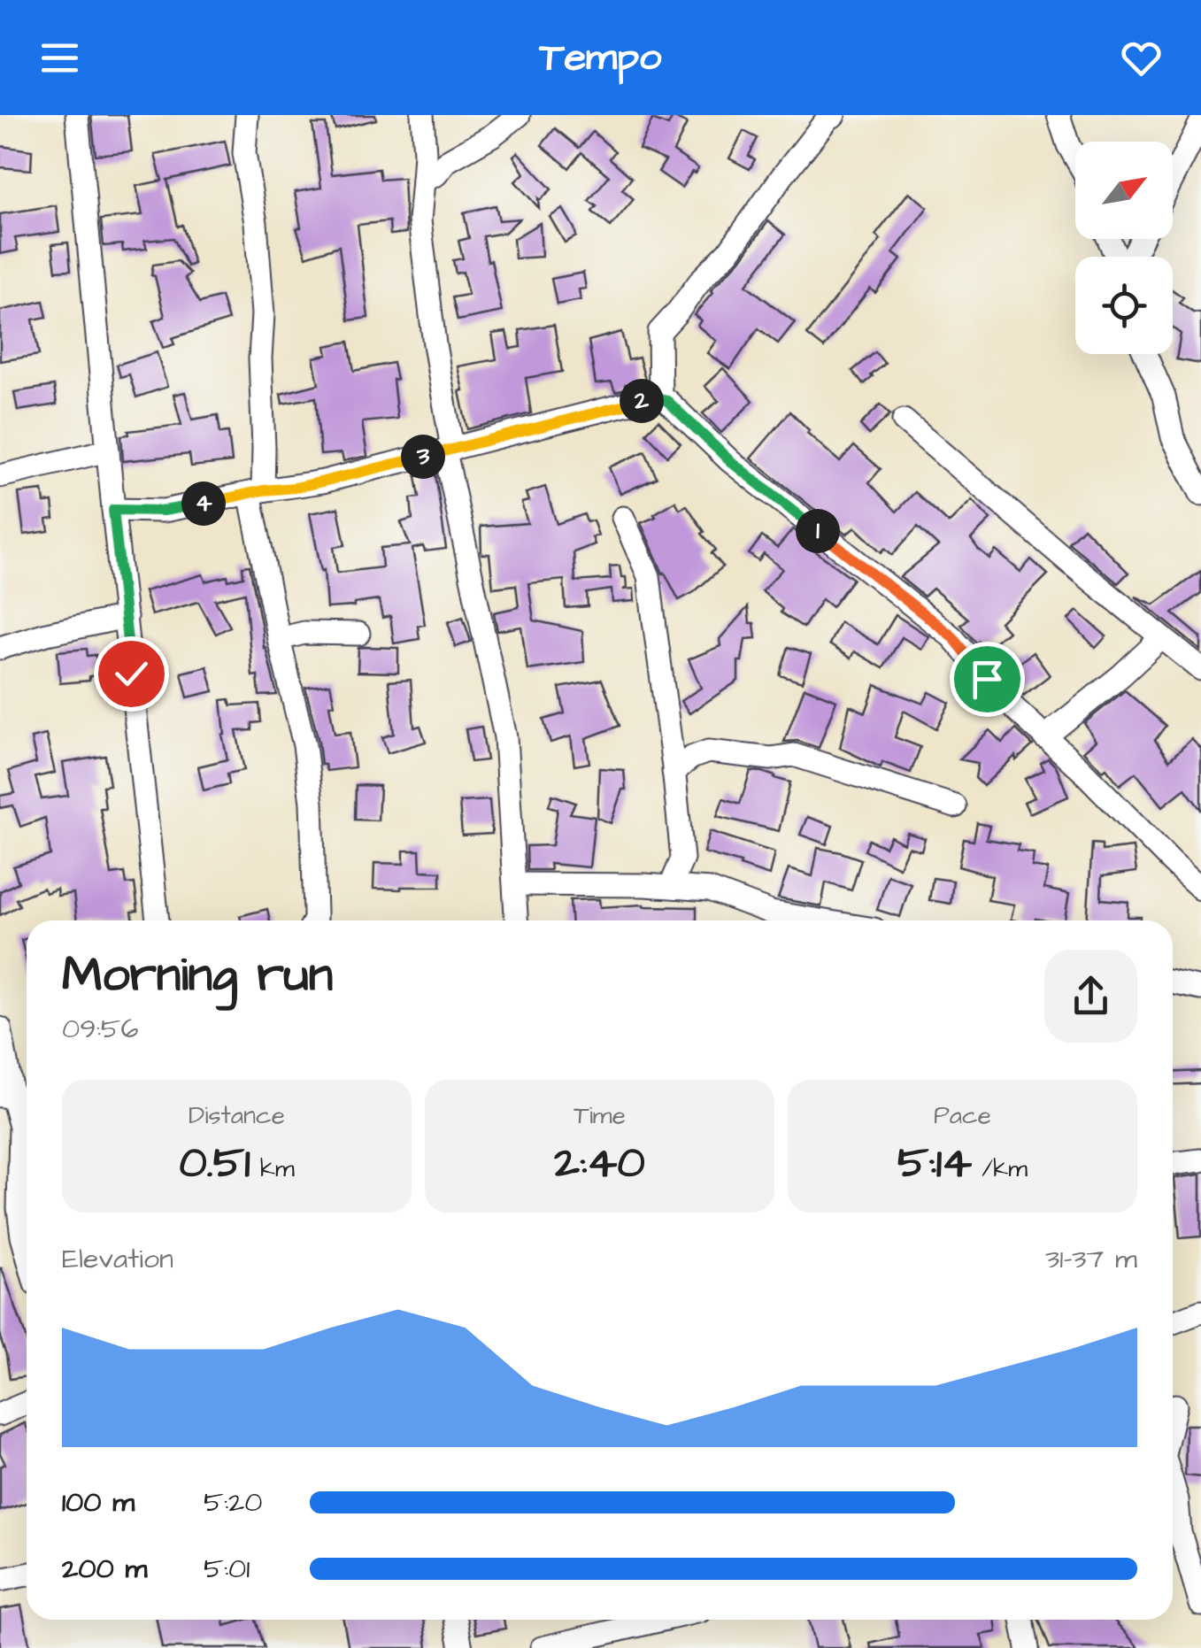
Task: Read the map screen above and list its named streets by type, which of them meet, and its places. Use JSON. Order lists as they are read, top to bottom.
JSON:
{
  "north": "top right",
  "page": {
    "header": "Tempo",
    "pins": [
      "2",
      "3",
      "4",
      "1"
    ],
    "heading": ["Morning run", "09:56"],
    "stats": [
      ["Distance", "0.51 km"],
      ["Time", "2:40"],
      ["Pace", "5:14 /km"]
    ],
    "chart": ["Elevation", "31–37 m"],
    "list": [
      {
        "name": "100 m",
        "note": "5:20"
      },
      {
        "name": "200 m",
        "note": "5:01"
      }
    ]
  }
}
